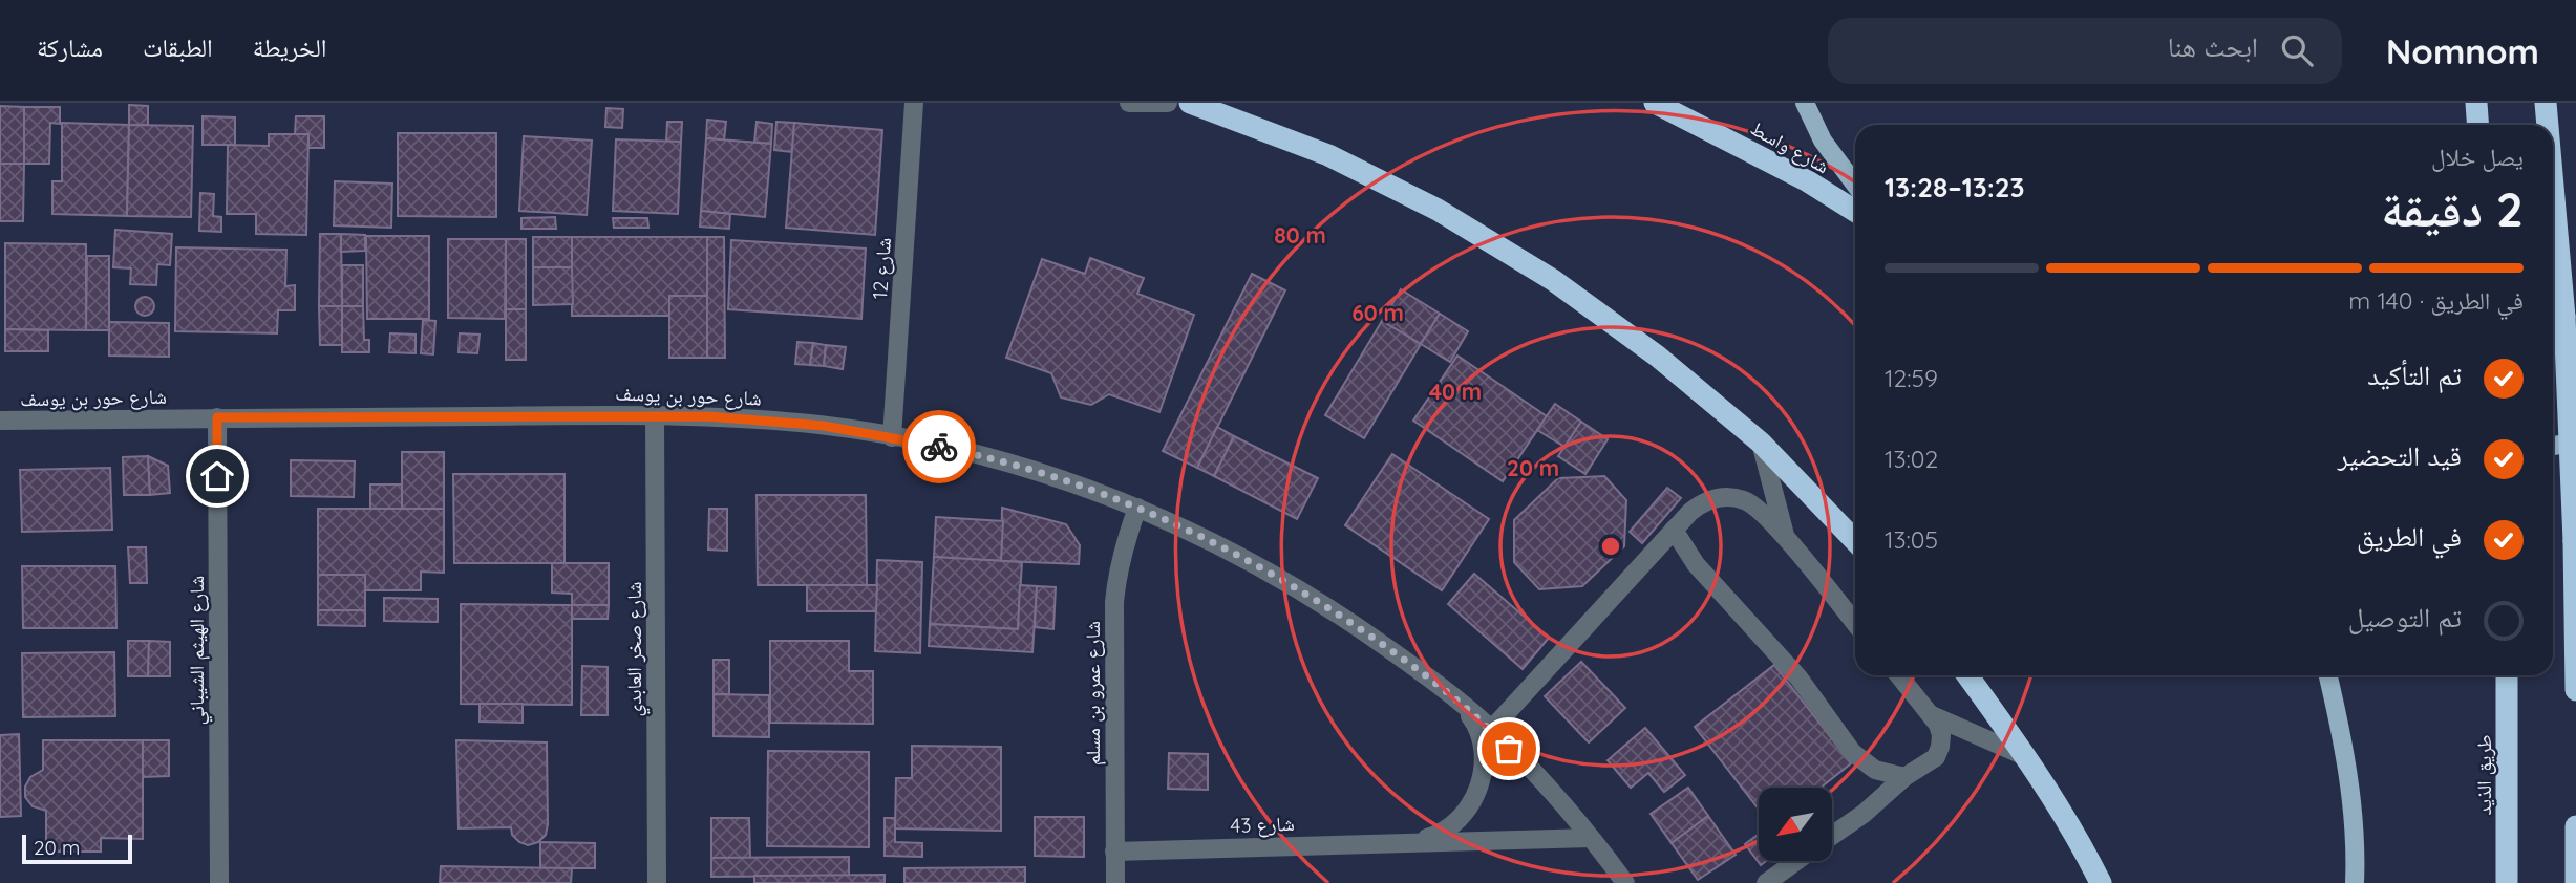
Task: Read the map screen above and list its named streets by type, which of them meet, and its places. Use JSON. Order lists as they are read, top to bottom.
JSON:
{
  "streets": {
    "highway": ["شارع واسط", "طريق الذيد"],
    "street": [
      "شارع 12",
      "شارع حور بن يوسف",
      "شارع صخر العابدي",
      "شارع الهيثم الشيباني",
      "شارع عمرو بن مسلم",
      "شارع 43"
    ]
  },
  "crossings": [
    ["شارع 12", "شارع حور بن يوسف"],
    ["شارع حور بن يوسف", "شارع صخر العابدي"],
    ["شارع حور بن يوسف", "شارع الهيثم الشيباني"],
    ["شارع حور بن يوسف", "شارع عمرو بن مسلم"],
    ["شارع حور بن يوسف", "شارع 43"],
    ["شارع عمرو بن مسلم", "شارع 43"]
  ],
  "scale_bar": "20 m",
  "north": "bottom left",
  "page": {
    "header": "Nomnom",
    "search": "ابحث هنا",
    "nav": ["الخريطة", "الطبقات", "مشاركة"],
    "heading": ["2 دقيقة", "يصل خلال", "13:23–13:28"],
    "bar": "في الطريق · 140 m",
    "list": [
      ["تم التأكيد", "12:59"],
      ["قيد التحضير", "13:02"],
      ["في الطريق", "13:05"],
      "تم التوصيل"
    ],
    "scale": "20 m"
  },
  "rings": [
    "80 m",
    "60 m",
    "40 m",
    "20 m"
  ]
}
